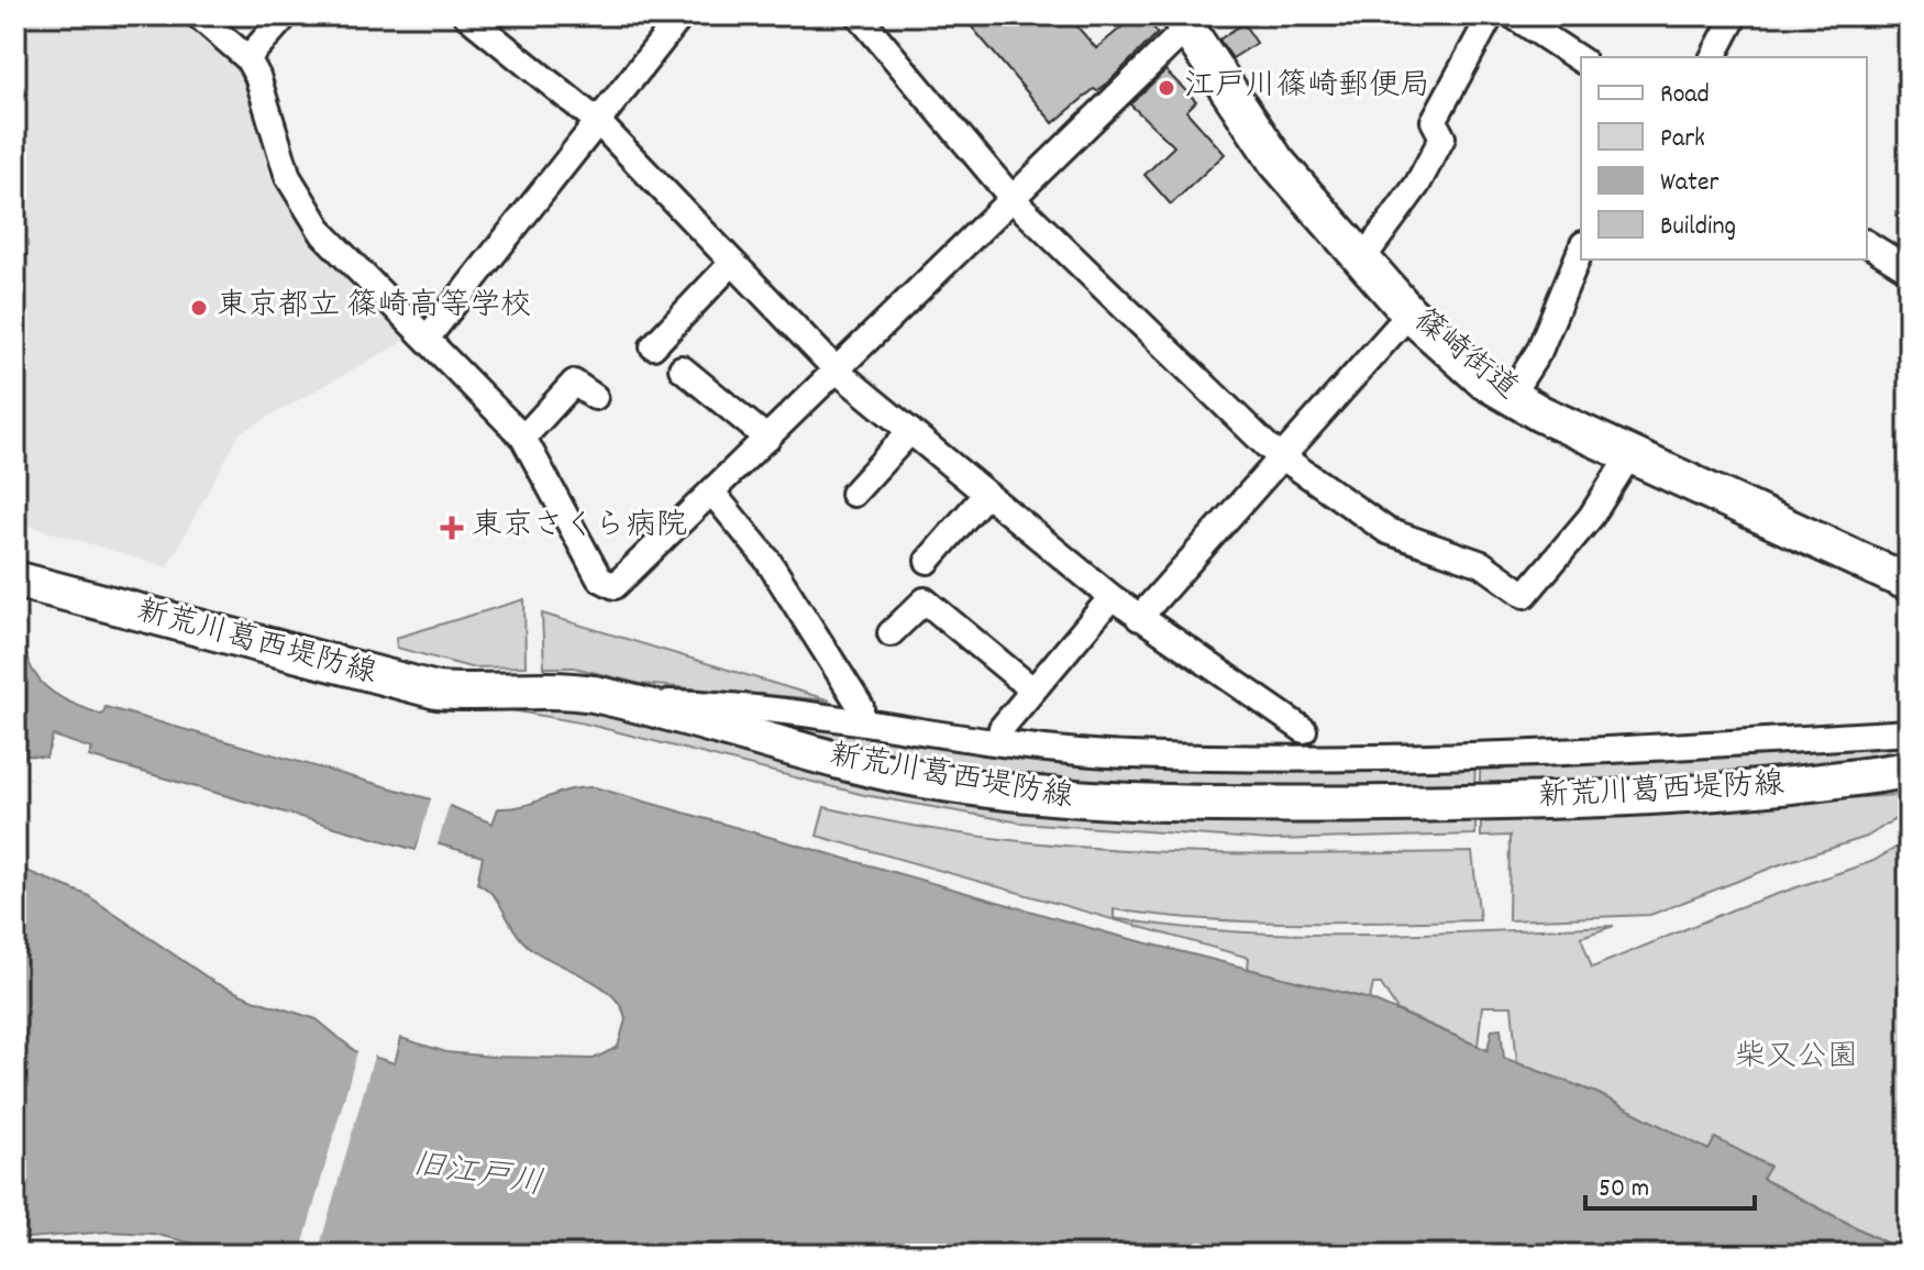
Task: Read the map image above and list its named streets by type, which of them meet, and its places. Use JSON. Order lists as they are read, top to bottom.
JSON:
{
  "streets": {
    "main road": ["篠崎街道", "新荒川葛西堤防線"]
  },
  "water": ["旧江戸川"],
  "parks": ["柴又公園"],
  "places": {
    "other": ["江戸川篠崎郵便局", "東京都立 篠崎高等学校"],
    "health": ["東京さくら病院"]
  },
  "legend": [
    "Road",
    "Park",
    "Water",
    "Building"
  ],
  "scale_bar": "50 m"
}
